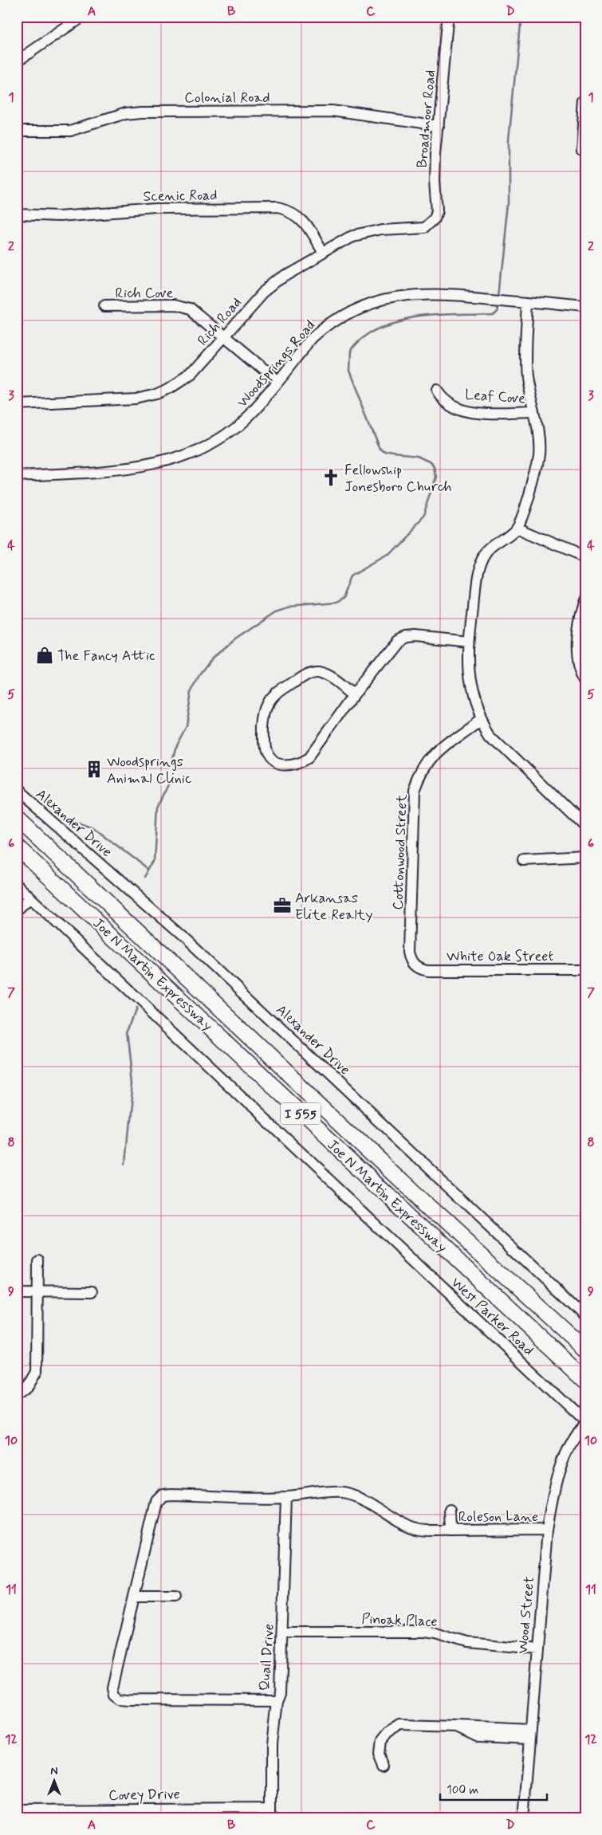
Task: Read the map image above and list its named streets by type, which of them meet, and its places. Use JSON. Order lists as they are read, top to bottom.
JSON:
{
  "streets": {
    "highway": ["Joe N Martin Expressway", "I 555"],
    "street": [
      "Colonial Road",
      "Broadmoor Road",
      "Scenic Road",
      "Rich Cove",
      "Rich Road",
      "Woodsprings Road",
      "Leaf Cove",
      "Alexander Drive",
      "Cottonwood Street",
      "White Oak Street",
      "West Parker Road",
      "Roleson Lane",
      "Wood Street",
      "Pinoak Place",
      "Quail Drive",
      "Covey Drive"
    ]
  },
  "crossings": [
    ["Colonial Road", "Broadmoor Road"],
    ["Broadmoor Road", "Rich Road"],
    ["Scenic Road", "Rich Road"],
    ["Rich Cove", "Rich Road"],
    ["Rich Cove", "Woodsprings Road"],
    ["Cottonwood Street", "White Oak Street"],
    ["West Parker Road", "Wood Street"],
    ["Roleson Lane", "Wood Street"],
    ["Roleson Lane", "Quail Drive"],
    ["Wood Street", "Pinoak Place"],
    ["Pinoak Place", "Quail Drive"],
    ["Quail Drive", "Covey Drive"]
  ],
  "places": {
    "church": ["Fellowship Jonesboro Church"],
    "shop": ["The Fancy Attic"],
    "building": ["Woodsprings Animal Clinic"],
    "office": ["Arkansas Elite Realty"]
  },
  "scale_bar": "100 m",
  "north": "top",
  "grid": {
    "columns": [
      "A",
      "B",
      "C",
      "D"
    ],
    "rows": [
      "1",
      "2",
      "3",
      "4",
      "5",
      "6",
      "7",
      "8",
      "9",
      "10",
      "11",
      "12"
    ]
  }
}
